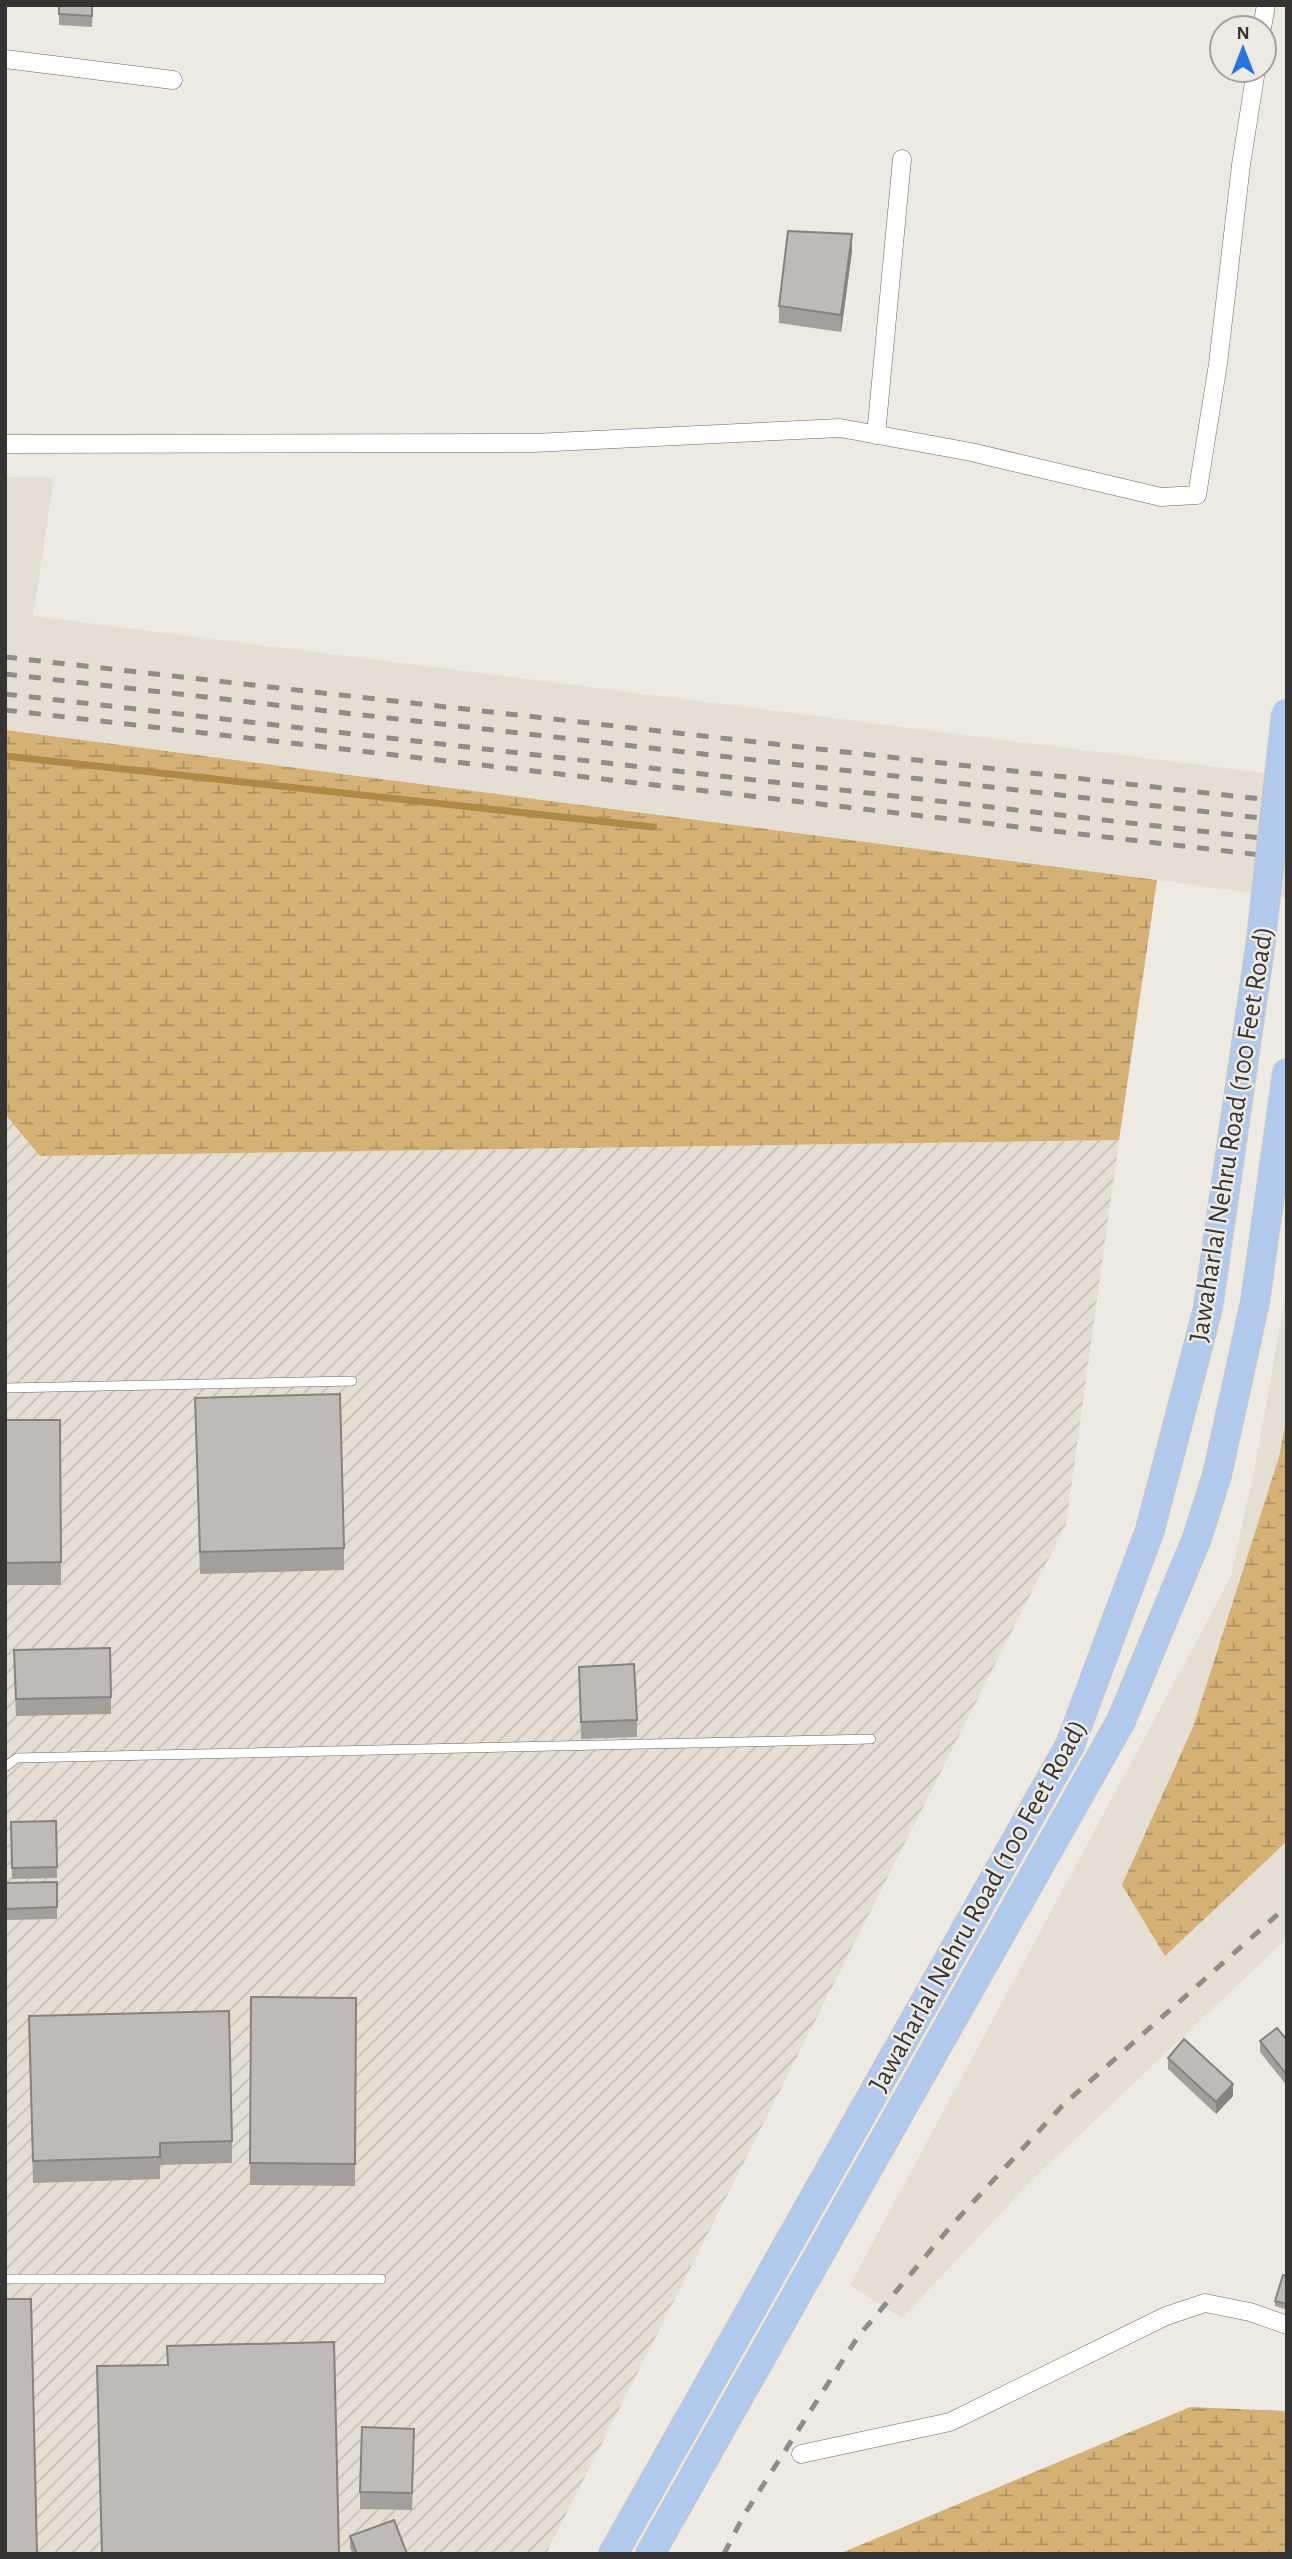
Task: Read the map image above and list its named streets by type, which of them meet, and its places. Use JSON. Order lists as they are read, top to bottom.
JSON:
{
  "streets": {
    "main road": ["Jawaharlal Nehru Road (100 Feet Road)"]
  },
  "north": "top"
}
